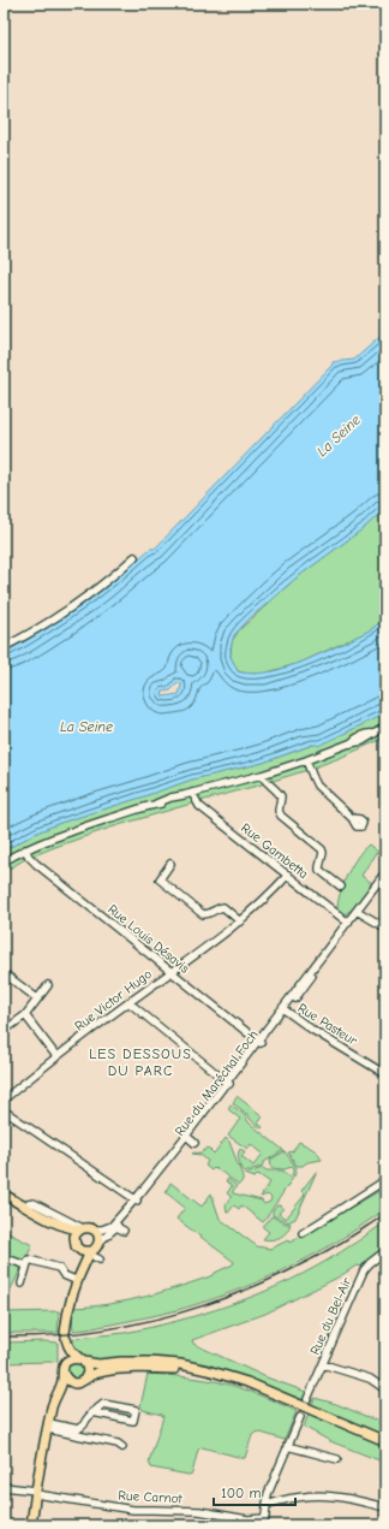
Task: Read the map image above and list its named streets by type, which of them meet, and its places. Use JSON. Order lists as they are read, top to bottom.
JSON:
{
  "streets": {
    "street": [
      "Rue Gambetta",
      "Rue Louis Désavis",
      "Rue Victor Hugo",
      "Rue Pasteur",
      "Rue du Maréchal Foch",
      "Rue du Bel-Air",
      "Rue Carnot"
    ]
  },
  "crossings": [
    ["Rue Gambetta", "Rue Victor Hugo"],
    ["Rue Gambetta", "Rue du Maréchal Foch"],
    ["Rue Louis Désavis", "Rue Victor Hugo"],
    ["Rue Louis Désavis", "Rue du Maréchal Foch"],
    ["Rue Pasteur", "Rue du Maréchal Foch"]
  ],
  "districts": ["LES DESSOUS DU PARC"],
  "water": ["La Seine"],
  "scale_bar": "100 m"
}
